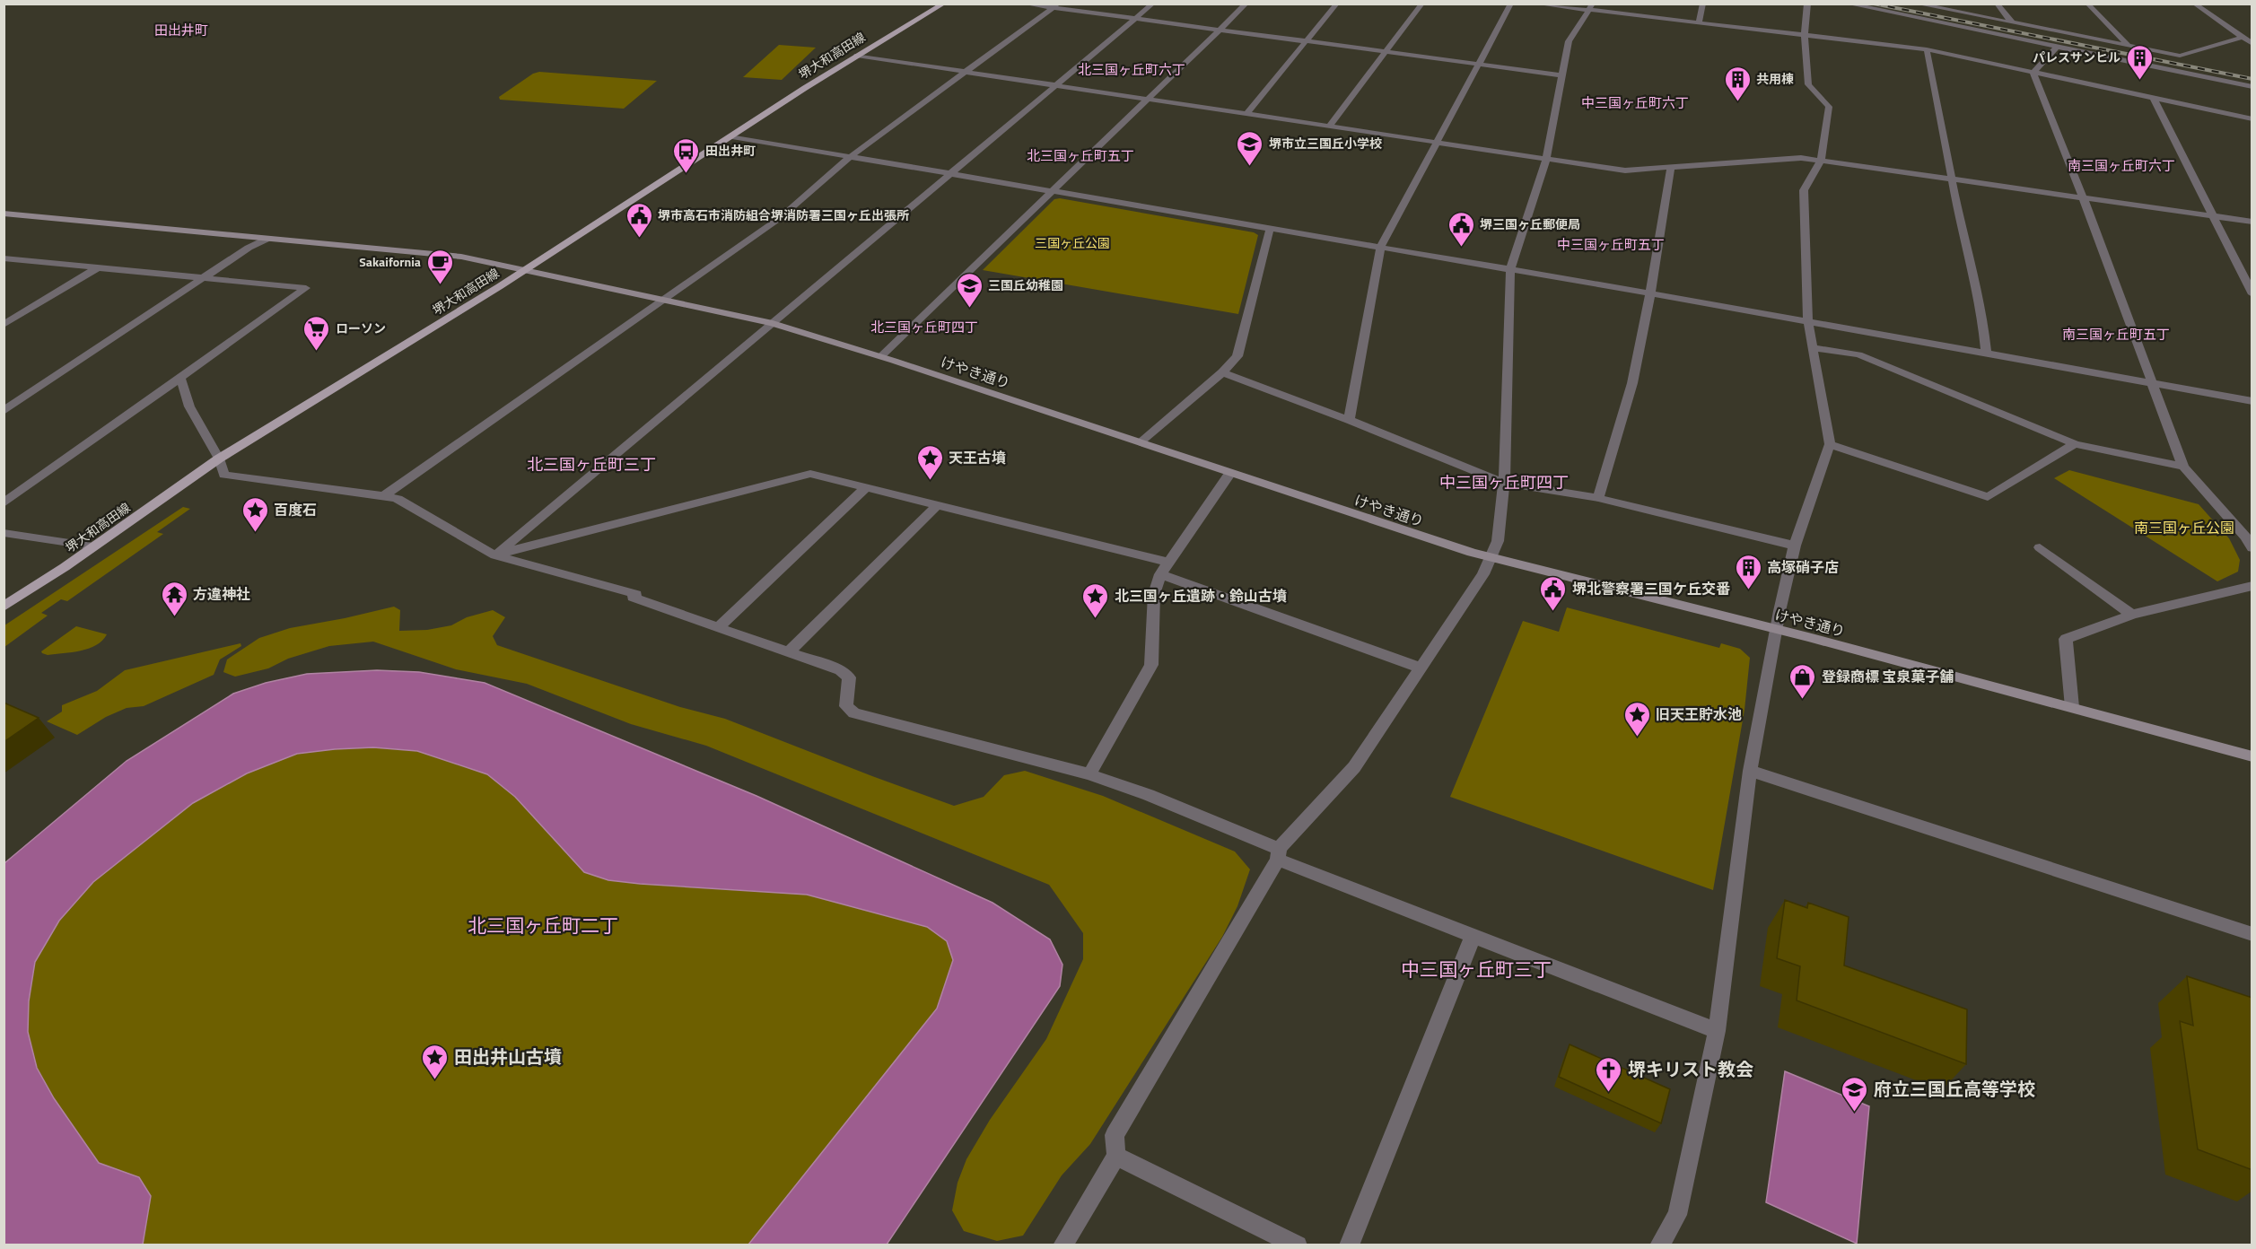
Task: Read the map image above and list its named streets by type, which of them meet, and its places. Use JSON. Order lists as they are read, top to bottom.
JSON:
{
  "streets": {
    "main road": ["堺大和高田線"],
    "street": ["けやき通り"]
  },
  "crossings": [
    ["堺大和高田線", "けやき通り"]
  ],
  "districts": [
    "田出井町",
    "北三国ヶ丘町六丁",
    "中三国ヶ丘町六丁",
    "北三国ヶ丘町五丁",
    "南三国ヶ丘町六丁",
    "中三国ヶ丘町五丁",
    "北三国ヶ丘町四丁",
    "南三国ヶ丘町五丁",
    "北三国ヶ丘町三丁",
    "中三国ヶ丘町四丁",
    "北三国ヶ丘町二丁",
    "中三国ヶ丘町三丁"
  ],
  "parks": ["三国ヶ丘公園", "南三国ヶ丘公園"],
  "places": {
    "building": ["パレスサンヒル", "共用棟", "高塚硝子店"],
    "school or university": ["堺市立三国丘小学校", "三国丘幼稚園", "府立三国丘高等学校"],
    "bus stop": ["田出井町"],
    "public building": ["堺市高石市消防組合堺消防署三国ヶ丘出張所", "堺三国ヶ丘郵便局", "堺北警察署三国ケ丘交番"],
    "cafe": ["Sakaifornia"],
    "supermarket": ["ローソン"],
    "place": [
      "天王古墳",
      "百度石",
      "北三国ヶ丘遺跡・鈴山古墳",
      "旧天王貯水池",
      "田出井山古墳"
    ],
    "temple": ["方違神社"],
    "shop": ["登録商標 宝泉菓子舗"],
    "church": ["堺キリスト教会"]
  }
}
